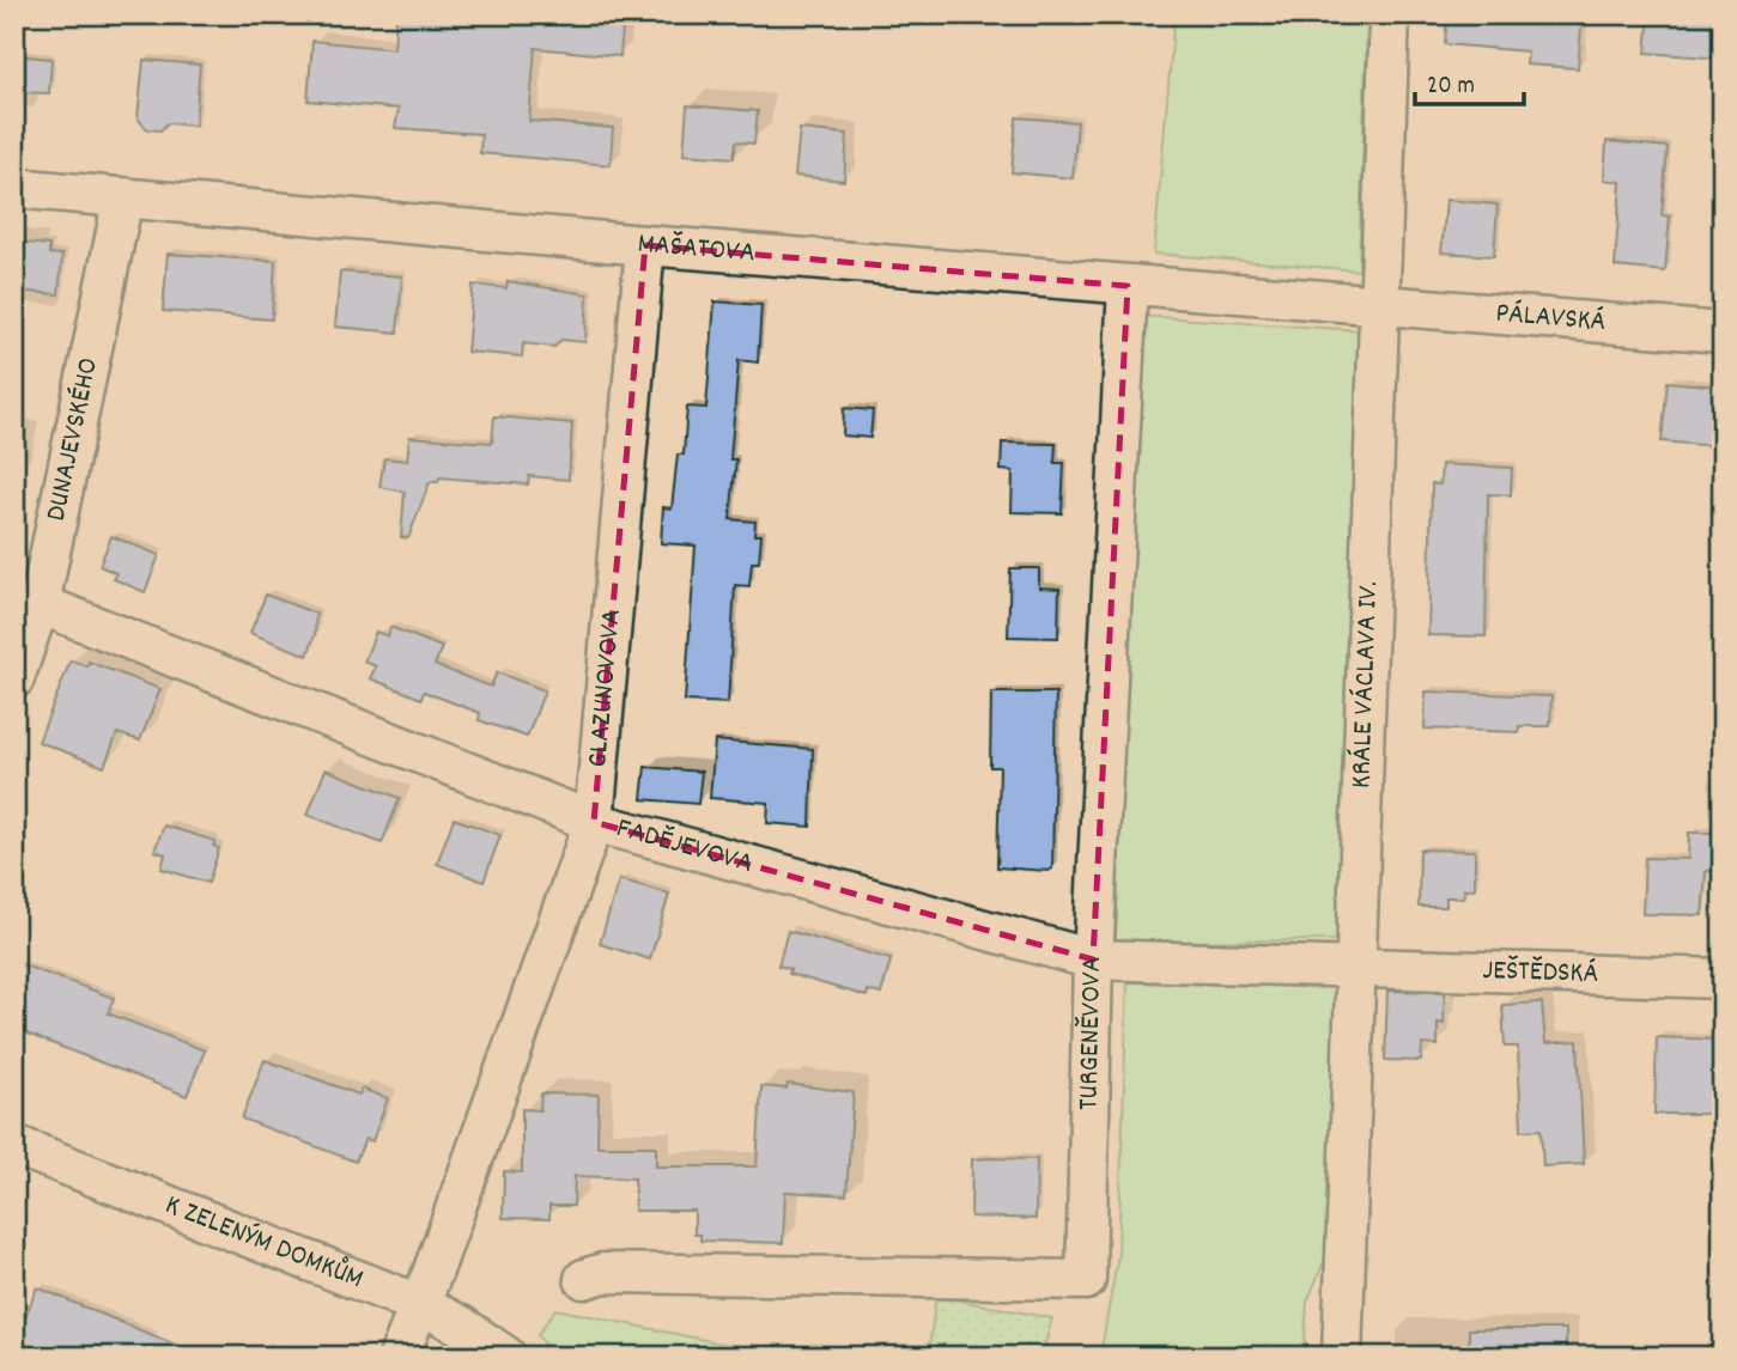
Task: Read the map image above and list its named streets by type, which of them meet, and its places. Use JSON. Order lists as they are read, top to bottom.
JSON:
{
  "streets": {
    "street": [
      "MAŠATOVA",
      "PÁLAVSKÁ",
      "DUNAJEVSKÉHO",
      "KRÁLE VÁCLAVA IV.",
      "GLAZUNOVOVA",
      "FADĚJEVOVA",
      "JEŠTĚDSKÁ",
      "TURGENĚVOVA",
      "K ZELENÝM DOMKŮM"
    ]
  },
  "crossings": [
    ["MAŠATOVA", "PÁLAVSKÁ"],
    ["MAŠATOVA", "DUNAJEVSKÉHO"],
    ["MAŠATOVA", "KRÁLE VÁCLAVA IV."],
    ["MAŠATOVA", "GLAZUNOVOVA"],
    ["MAŠATOVA", "TURGENĚVOVA"],
    ["PÁLAVSKÁ", "KRÁLE VÁCLAVA IV."],
    ["DUNAJEVSKÉHO", "FADĚJEVOVA"],
    ["KRÁLE VÁCLAVA IV.", "FADĚJEVOVA"],
    ["KRÁLE VÁCLAVA IV.", "JEŠTĚDSKÁ"],
    ["GLAZUNOVOVA", "FADĚJEVOVA"],
    ["GLAZUNOVOVA", "K ZELENÝM DOMKŮM"],
    ["FADĚJEVOVA", "JEŠTĚDSKÁ"],
    ["FADĚJEVOVA", "TURGENĚVOVA"]
  ],
  "scale_bar": "20 m"
}
